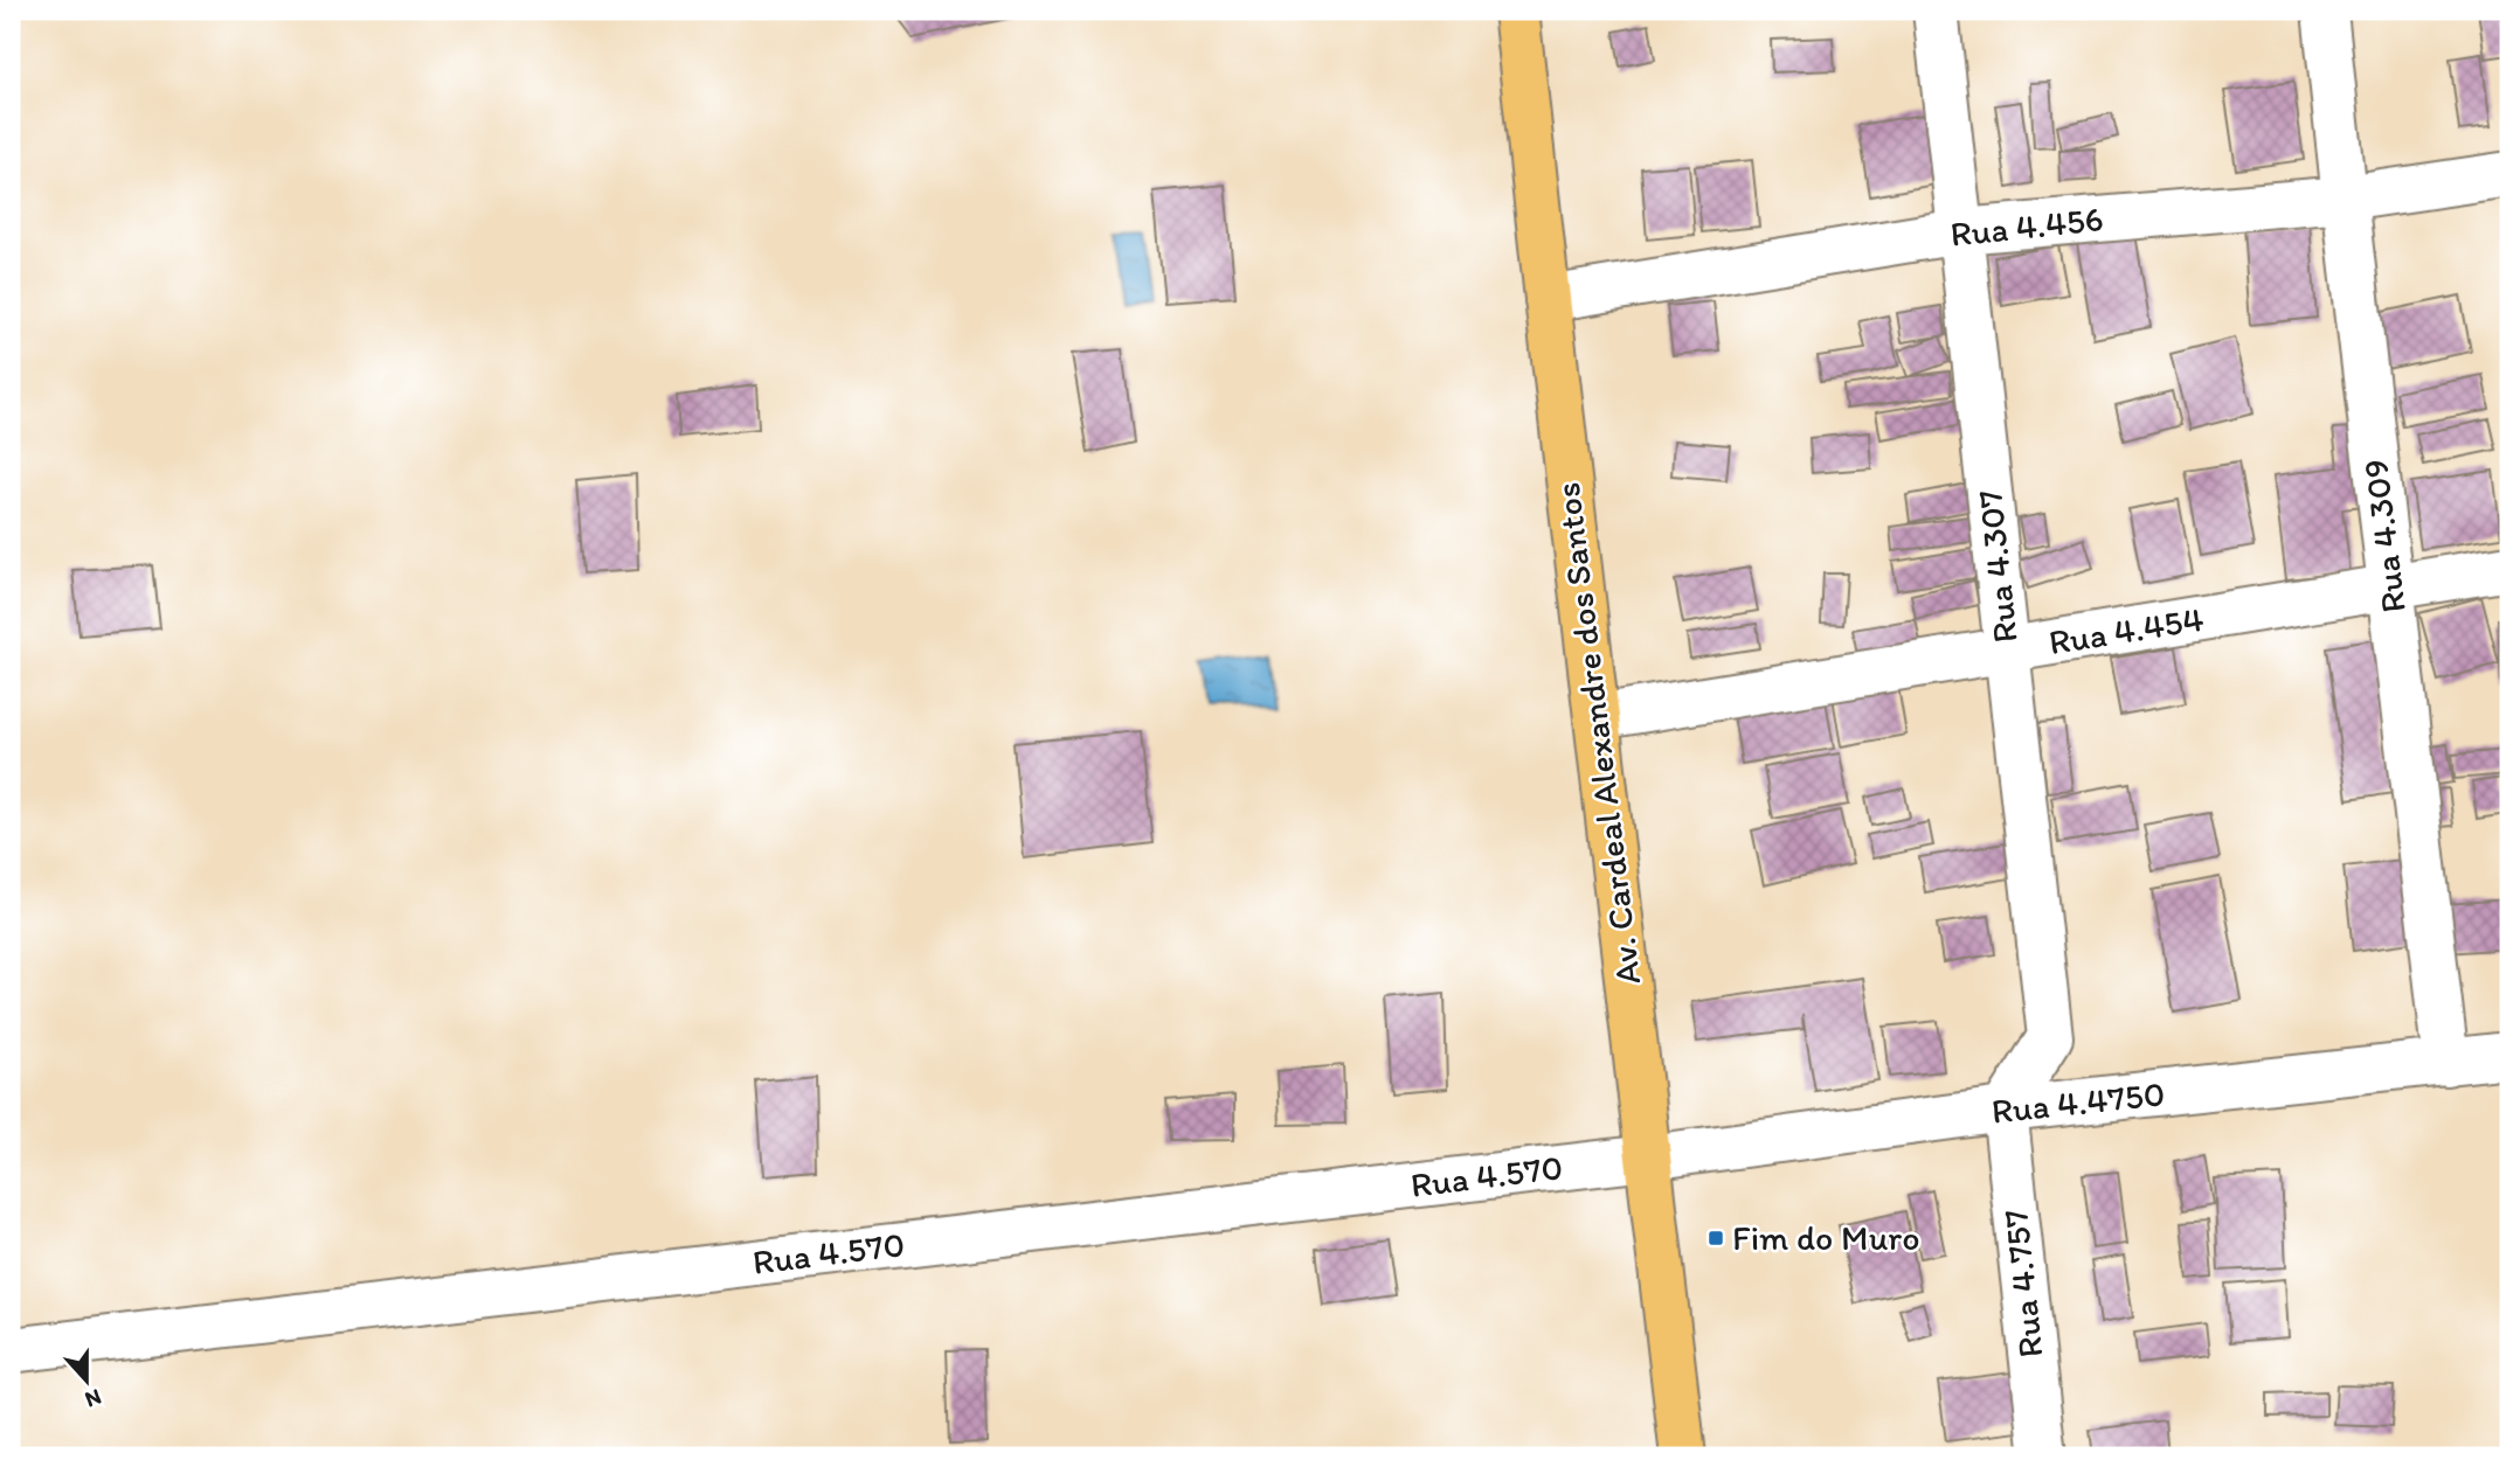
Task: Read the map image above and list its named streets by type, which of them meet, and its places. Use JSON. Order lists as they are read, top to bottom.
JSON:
{
  "streets": {
    "main road": ["Av. Cardeal Alexandre dos Santos"],
    "street": [
      "Rua 4.456",
      "Rua 4.309",
      "Rua 4.307",
      "Rua 4.454",
      "Rua 4.4750",
      "Rua 4.570",
      "Rua 4.757"
    ]
  },
  "crossings": [
    ["Rua 4.456", "Rua 4.309"],
    ["Rua 4.456", "Rua 4.307"],
    ["Rua 4.456", "Av. Cardeal Alexandre dos Santos"],
    ["Rua 4.309", "Rua 4.454"],
    ["Rua 4.309", "Rua 4.4750"],
    ["Rua 4.307", "Rua 4.454"],
    ["Rua 4.307", "Rua 4.4750"],
    ["Rua 4.307", "Rua 4.757"],
    ["Rua 4.454", "Av. Cardeal Alexandre dos Santos"],
    ["Av. Cardeal Alexandre dos Santos", "Rua 4.4750"],
    ["Av. Cardeal Alexandre dos Santos", "Rua 4.570"],
    ["Rua 4.4750", "Rua 4.570"],
    ["Rua 4.4750", "Rua 4.757"]
  ],
  "places": {
    "transit": ["Fim do Muro"]
  },
  "north": "bottom"
}
